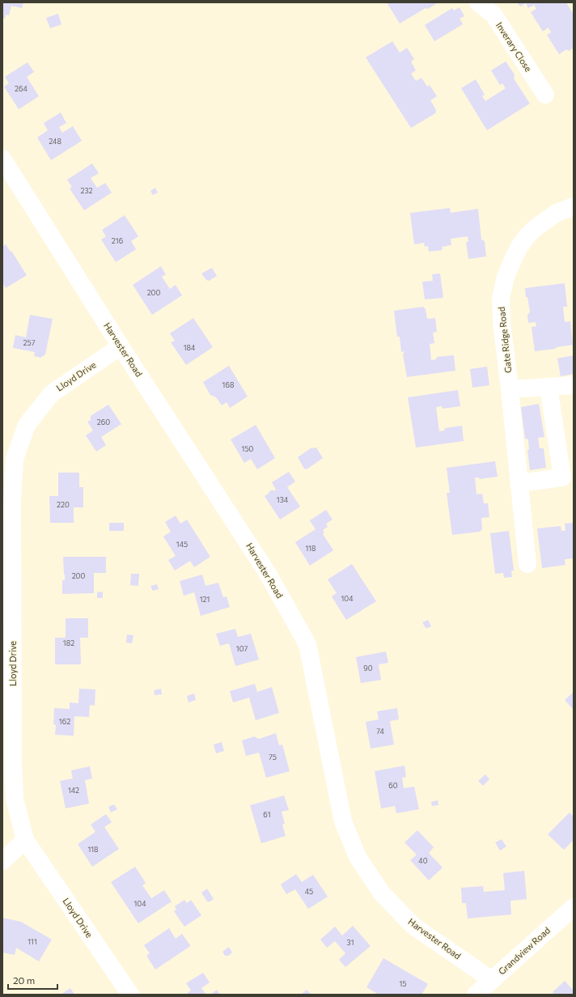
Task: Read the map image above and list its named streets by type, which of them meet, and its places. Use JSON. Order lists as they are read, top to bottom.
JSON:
{
  "streets": {
    "street": [
      "Inverary Close",
      "Gate Ridge Road",
      "Harvester Road",
      "Lloyd Drive",
      "Grandview Road"
    ]
  },
  "crossings": [
    ["Harvester Road", "Lloyd Drive"],
    ["Harvester Road", "Grandview Road"]
  ],
  "house_numbers": [
    "264",
    "248",
    "232",
    "216",
    "200",
    "257",
    "184",
    "168",
    "260",
    "150",
    "134",
    "220",
    "145",
    "118",
    "200",
    "104",
    "121",
    "182",
    "107",
    "90",
    "162",
    "74",
    "75",
    "60",
    "142",
    "61",
    "118",
    "40",
    "45",
    "104",
    "111",
    "31",
    "15"
  ],
  "scale_bar": "20 m"
}
